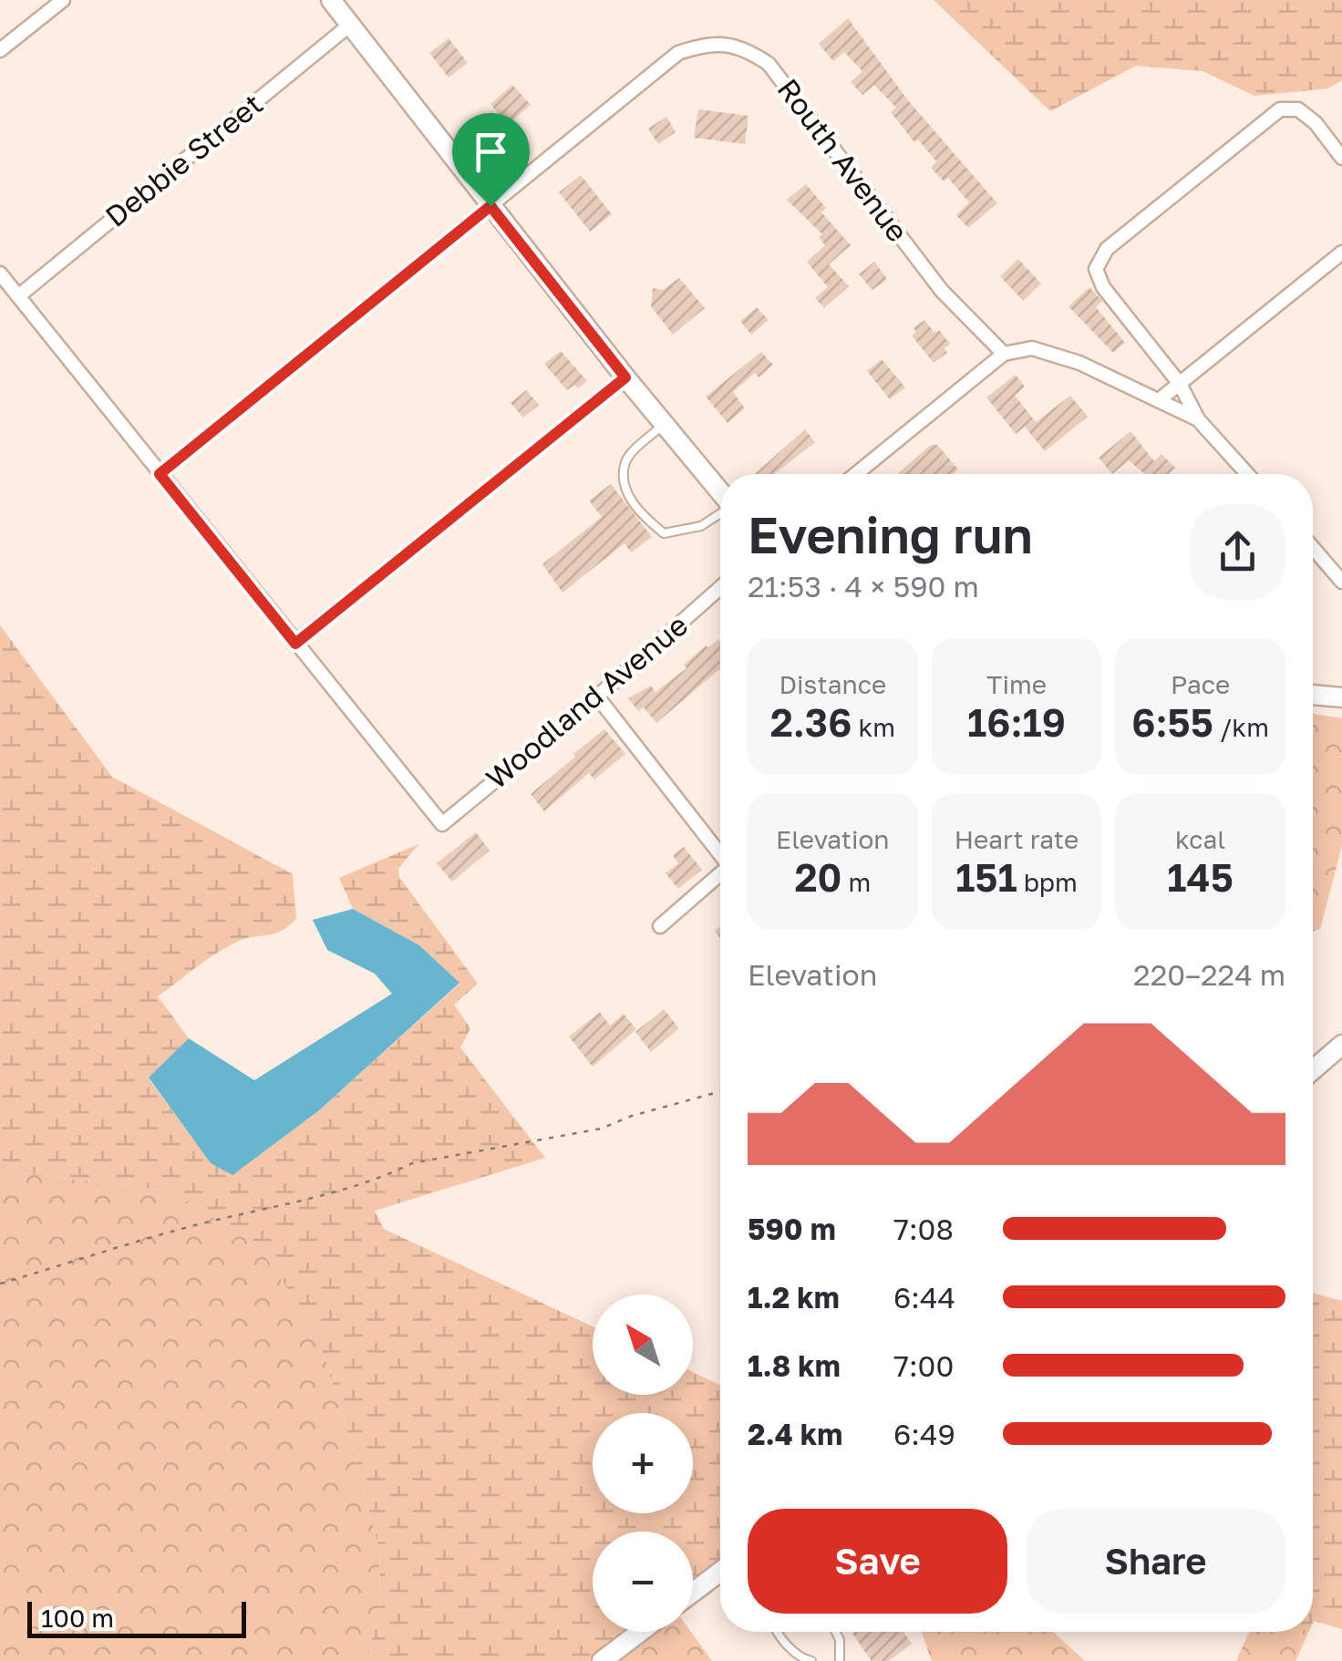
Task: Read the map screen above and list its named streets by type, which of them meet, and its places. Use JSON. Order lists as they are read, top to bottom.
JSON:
{
  "streets": {
    "street": ["Debbie Street", "Routh Avenue", "Woodland Avenue"]
  },
  "scale_bar": "100 m",
  "north": "top left",
  "page": {
    "heading": ["Evening run", "21:53 · 4 × 590 m"],
    "stats": [
      ["Distance", "2.36 km"],
      ["Time", "16:19"],
      ["Pace", "6:55 /km"],
      ["Elevation", "20 m"],
      ["Heart rate", "151 bpm"],
      ["kcal", "145"]
    ],
    "chart": ["Elevation", "220–224 m"],
    "list": [
      {
        "name": "590 m",
        "note": "7:08"
      },
      {
        "name": "1.2 km",
        "note": "6:44"
      },
      {
        "name": "1.8 km",
        "note": "7:00"
      },
      {
        "name": "2.4 km",
        "note": "6:49"
      }
    ],
    "map_buttons": ["+", "−"],
    "buttons": ["Save", "Share"],
    "scale": "100 m"
  }
}
